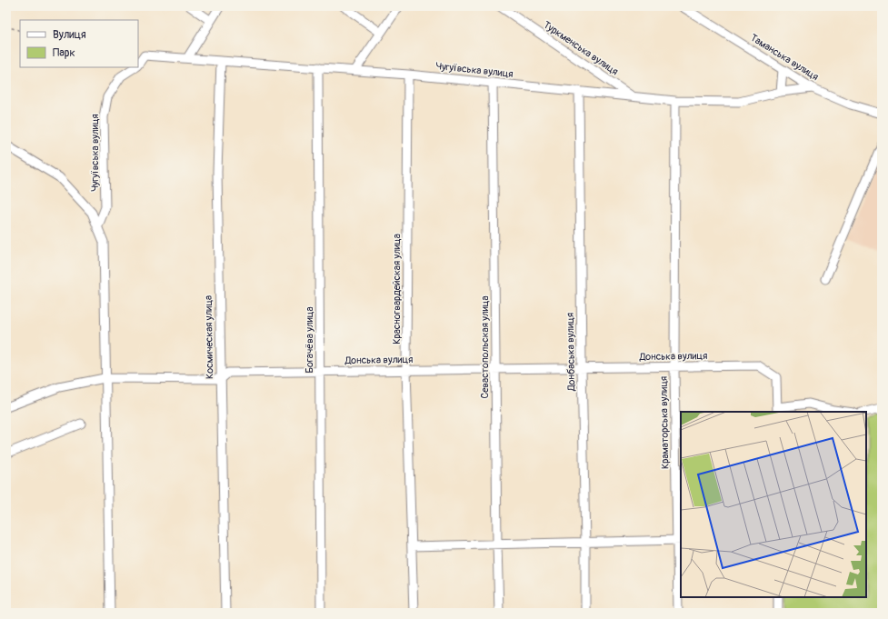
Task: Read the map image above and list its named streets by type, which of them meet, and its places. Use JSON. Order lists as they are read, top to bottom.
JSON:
{
  "streets": {
    "street": [
      "Туркменська вулиця",
      "Таманська вулиця",
      "Чугуївська вулиця",
      "Красногвардейская улица",
      "Космическая улица",
      "Богачёва улица",
      "Севастопольская улица",
      "Донбаська вулиця",
      "Донська вулиця",
      "Краматорська вулиця"
    ]
  },
  "crossings": [
    ["Туркменська вулиця", "Чугуївська вулиця"],
    ["Таманська вулиця", "Чугуївська вулиця"],
    ["Чугуївська вулиця", "Красногвардейская улица"],
    ["Чугуївська вулиця", "Космическая улица"],
    ["Чугуївська вулиця", "Богачёва улица"],
    ["Чугуївська вулиця", "Севастопольская улица"],
    ["Чугуївська вулиця", "Донбаська вулиця"],
    ["Чугуївська вулиця", "Краматорська вулиця"],
    ["Красногвардейская улица", "Донська вулиця"],
    ["Космическая улица", "Донська вулиця"],
    ["Богачёва улица", "Донська вулиця"],
    ["Севастопольская улица", "Донська вулиця"],
    ["Донбаська вулиця", "Донська вулиця"],
    ["Донська вулиця", "Краматорська вулиця"]
  ],
  "legend": ["Вулиця", "Парк"]
}
